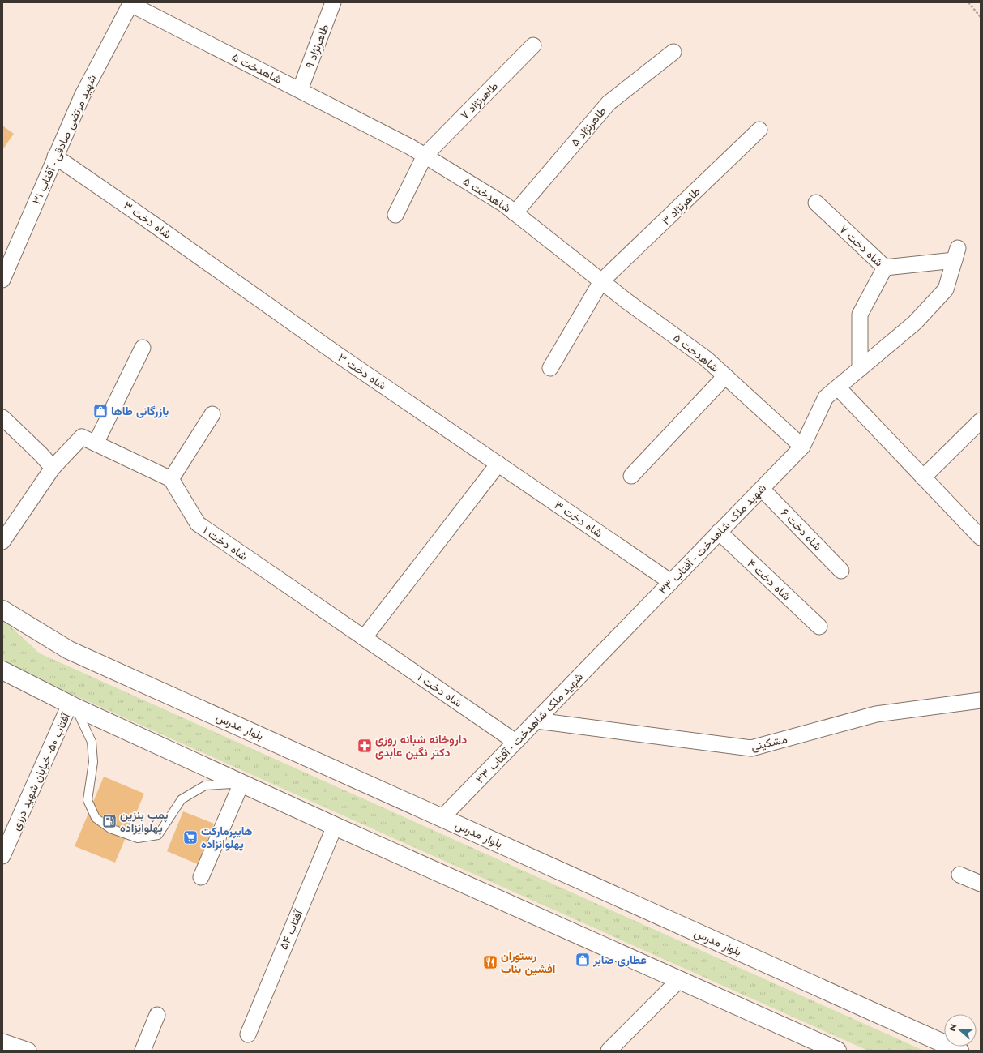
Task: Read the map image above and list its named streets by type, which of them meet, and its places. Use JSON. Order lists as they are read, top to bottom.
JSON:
{
  "streets": {
    "main road": ["بلوار مدرس"],
    "street": [
      "طاهرنژاد ۹",
      "شاهدخت ۵",
      "طاهرنژاد ۷",
      "طاهرنژاد ۵",
      "شهید مرتضی صادقی - آفتاب ۳۱",
      "طاهرنژاد ۳",
      "شاه دخت ۳",
      "شاه دخت ۷",
      "شاه دخت ۶",
      "شهید ملک شاهدخت - آفتاب ۳۳",
      "شاه دخت ۱",
      "شاه دخت ۴",
      "مشکینی",
      "آفتاب ۵۰- خیابان شهید درزی",
      "آفتاب ۵۴"
    ]
  },
  "crossings": [
    ["طاهرنژاد ۹", "شاهدخت ۵"],
    ["شاهدخت ۵", "طاهرنژاد ۷"],
    ["شاهدخت ۵", "طاهرنژاد ۵"],
    ["شاهدخت ۵", "شهید مرتضی صادقی - آفتاب ۳۱"],
    ["شاهدخت ۵", "طاهرنژاد ۳"],
    ["شاهدخت ۵", "شهید ملک شاهدخت - آفتاب ۳۳"],
    ["شهید مرتضی صادقی - آفتاب ۳۱", "شاه دخت ۳"],
    ["شاه دخت ۳", "شهید ملک شاهدخت - آفتاب ۳۳"],
    ["شاه دخت ۷", "شهید ملک شاهدخت - آفتاب ۳۳"],
    ["شاه دخت ۶", "شهید ملک شاهدخت - آفتاب ۳۳"],
    ["شهید ملک شاهدخت - آفتاب ۳۳", "شاه دخت ۱"],
    ["شهید ملک شاهدخت - آفتاب ۳۳", "شاه دخت ۴"],
    ["شهید ملک شاهدخت - آفتاب ۳۳", "بلوار مدرس"],
    ["شهید ملک شاهدخت - آفتاب ۳۳", "مشکینی"]
  ],
  "places": {
    "shop": ["بازرگانی طاها", "عطاری صابر"],
    "pharmacy": ["داروخانه شبانه روزی دکتر نگین عابدی"],
    "fuel station": ["پمپ بنزین پهلوانزاده"],
    "supermarket": ["هایپرمارکت پهلوانزاده"],
    "restaurant": ["رستوران افشین بناب"]
  },
  "north": "left"
}
